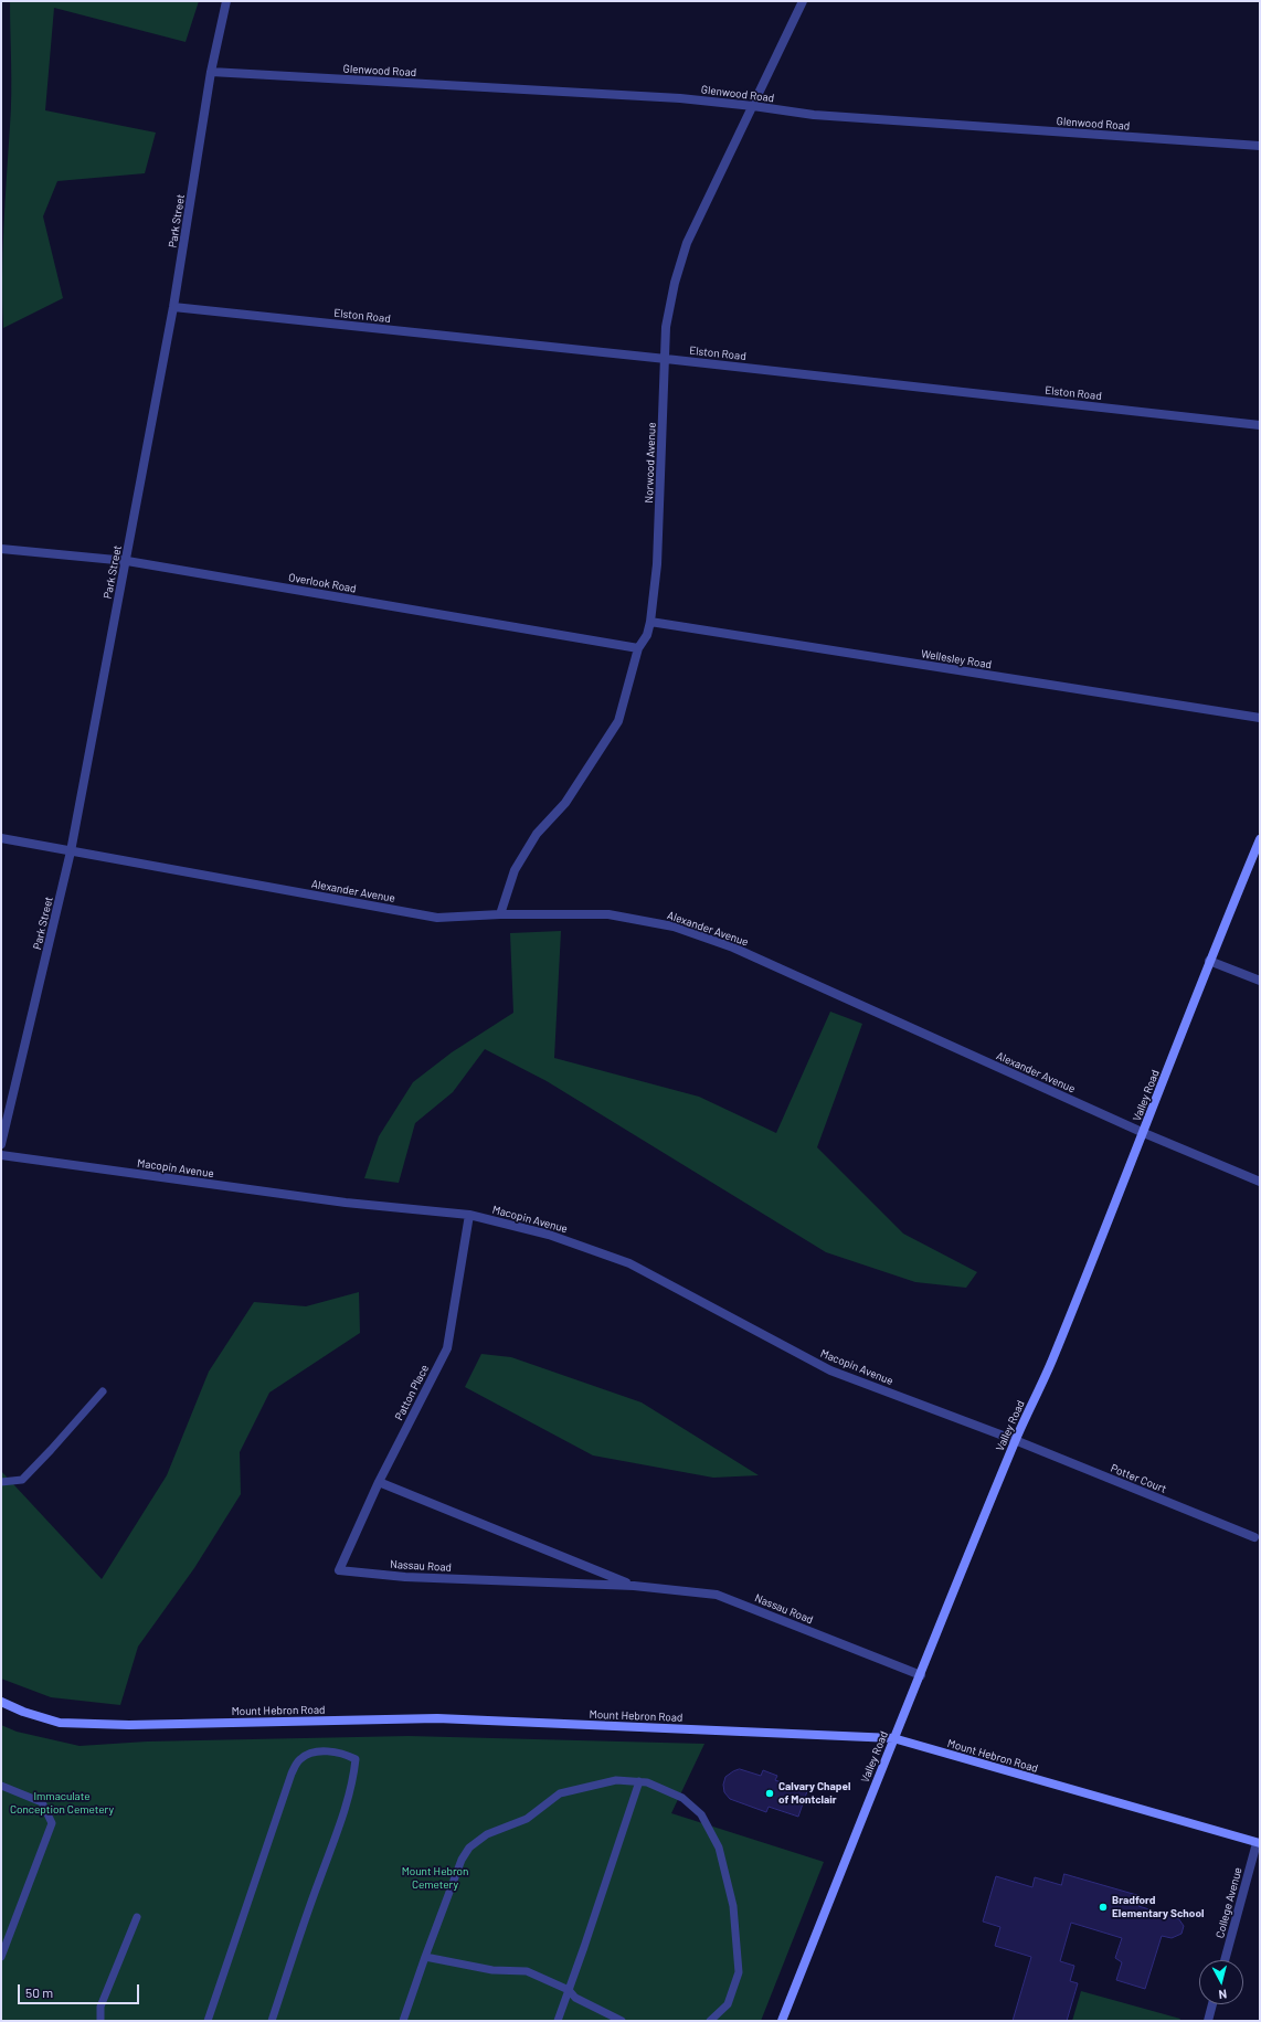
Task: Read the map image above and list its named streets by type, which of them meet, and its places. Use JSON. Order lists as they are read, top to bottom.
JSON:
{
  "streets": {
    "main road": ["Valley Road", "Mount Hebron Road"],
    "street": [
      "Glenwood Road",
      "Park Street",
      "Elston Road",
      "Norwood Avenue",
      "Overlook Road",
      "Wellesley Road",
      "Alexander Avenue",
      "Macopin Avenue",
      "Patton Place",
      "Potter Court",
      "Nassau Road",
      "College Avenue"
    ]
  },
  "crossings": [
    ["Glenwood Road", "Park Street"],
    ["Glenwood Road", "Norwood Avenue"],
    ["Park Street", "Elston Road"],
    ["Park Street", "Overlook Road"],
    ["Park Street", "Alexander Avenue"],
    ["Elston Road", "Norwood Avenue"],
    ["Norwood Avenue", "Overlook Road"],
    ["Norwood Avenue", "Wellesley Road"],
    ["Norwood Avenue", "Alexander Avenue"],
    ["Alexander Avenue", "Valley Road"],
    ["Valley Road", "Macopin Avenue"],
    ["Valley Road", "Potter Court"],
    ["Valley Road", "Nassau Road"],
    ["Valley Road", "Mount Hebron Road"],
    ["Macopin Avenue", "Patton Place"],
    ["Macopin Avenue", "Potter Court"],
    ["Patton Place", "Nassau Road"],
    ["Mount Hebron Road", "College Avenue"]
  ],
  "parks": ["Immaculate Conception Cemetery", "Mount Hebron Cemetery"],
  "places": ["Calvary Chapel of Montclair", "Bradford Elementary School"],
  "scale_bar": "50 m",
  "north": "bottom"
}
